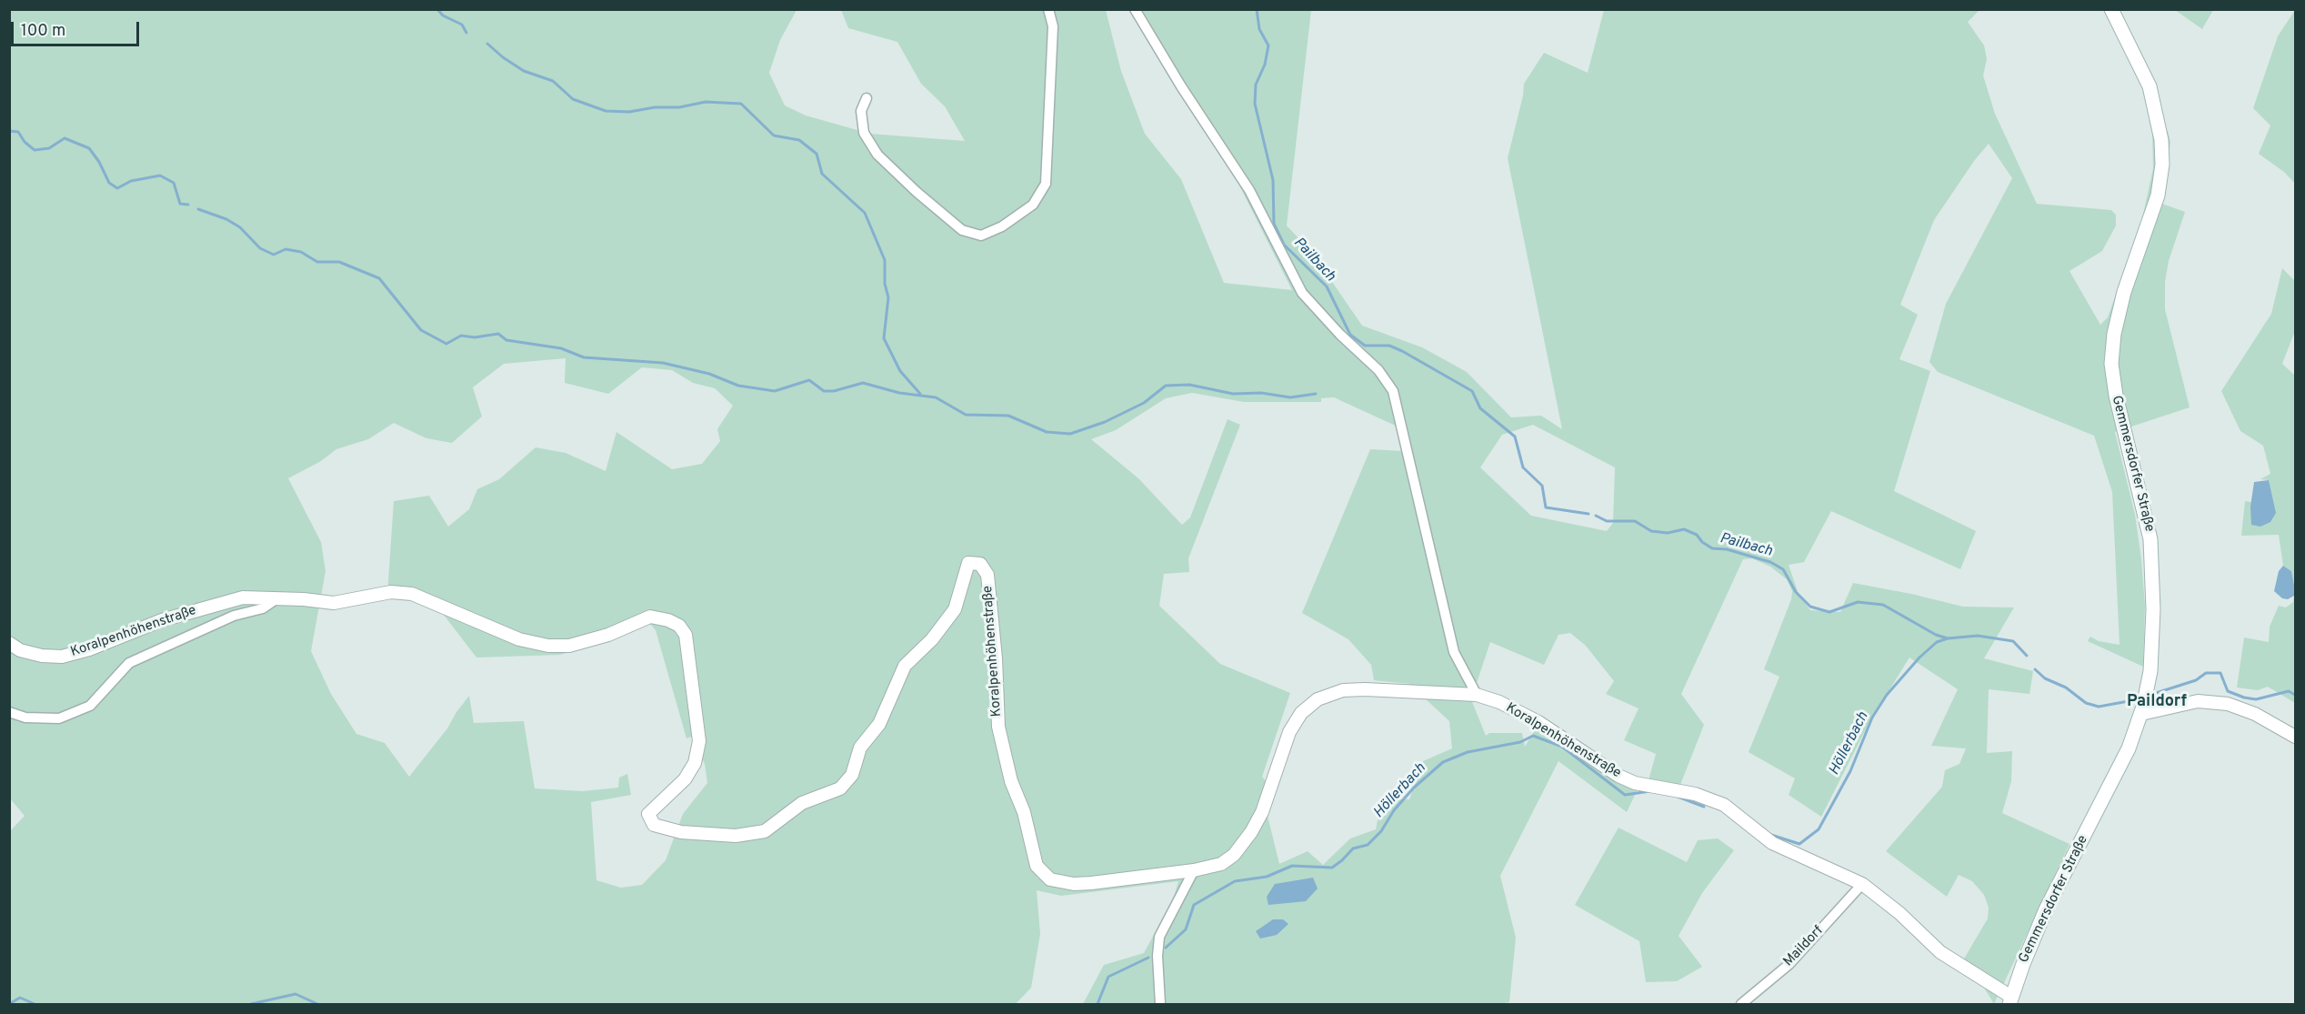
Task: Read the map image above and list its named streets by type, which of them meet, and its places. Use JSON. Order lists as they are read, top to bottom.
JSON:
{
  "streets": {
    "main road": ["Gemmersdorfer Straße"],
    "street": ["Koralpenhöhenstraße", "Maildorf"]
  },
  "crossings": [
    ["Gemmersdorfer Straße", "Koralpenhöhenstraße"],
    ["Koralpenhöhenstraße", "Maildorf"]
  ],
  "districts": ["Paildorf"],
  "water": ["Pailbach", "Höllerbach"],
  "scale_bar": "100 m"
}
